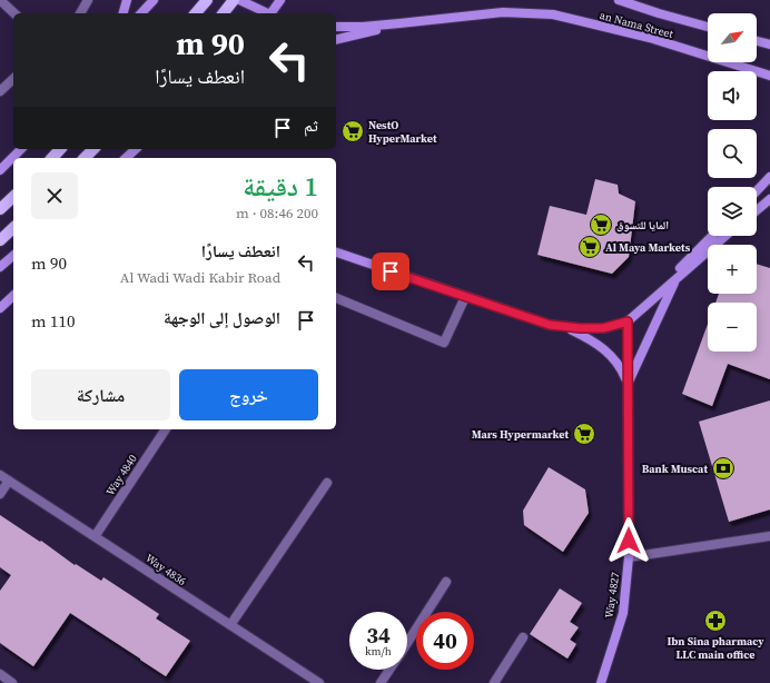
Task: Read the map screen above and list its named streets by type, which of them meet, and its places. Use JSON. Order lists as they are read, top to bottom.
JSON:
{
  "streets": {
    "street": [
      "an Nama Street",
      "Way 4840",
      "Way 4836",
      "Way 4827"
    ]
  },
  "crossings": [
    ["Way 4840", "Way 4836"]
  ],
  "places": {
    "supermarket": [
      "NestO HyperMarket",
      "المايا للتسوق",
      "Al Maya Markets",
      "Mars Hypermarket"
    ],
    "bank": ["Bank Muscat"],
    "pharmacy": ["Ibn Sina pharmacy LLC main office"]
  },
  "north": "top right",
  "page": {
    "map_buttons": ["+", "−"],
    "turn": ["90 m", "انعطف يسارًا"],
    "then": "ثم",
    "heading": ["1 دقيقة", "200 m · 08:46"],
    "list": [
      {
        "name": "انعطف يسارًا",
        "note": "Al Wadi Wadi Kabir Road",
        "value": "90 m"
      },
      {
        "name": "الوصول إلى الوجهة",
        "value": "110 m"
      }
    ],
    "buttons": ["خروج", "مشاركة"],
    "speed": "34 km/h",
    "limit": "40"
  }
}
